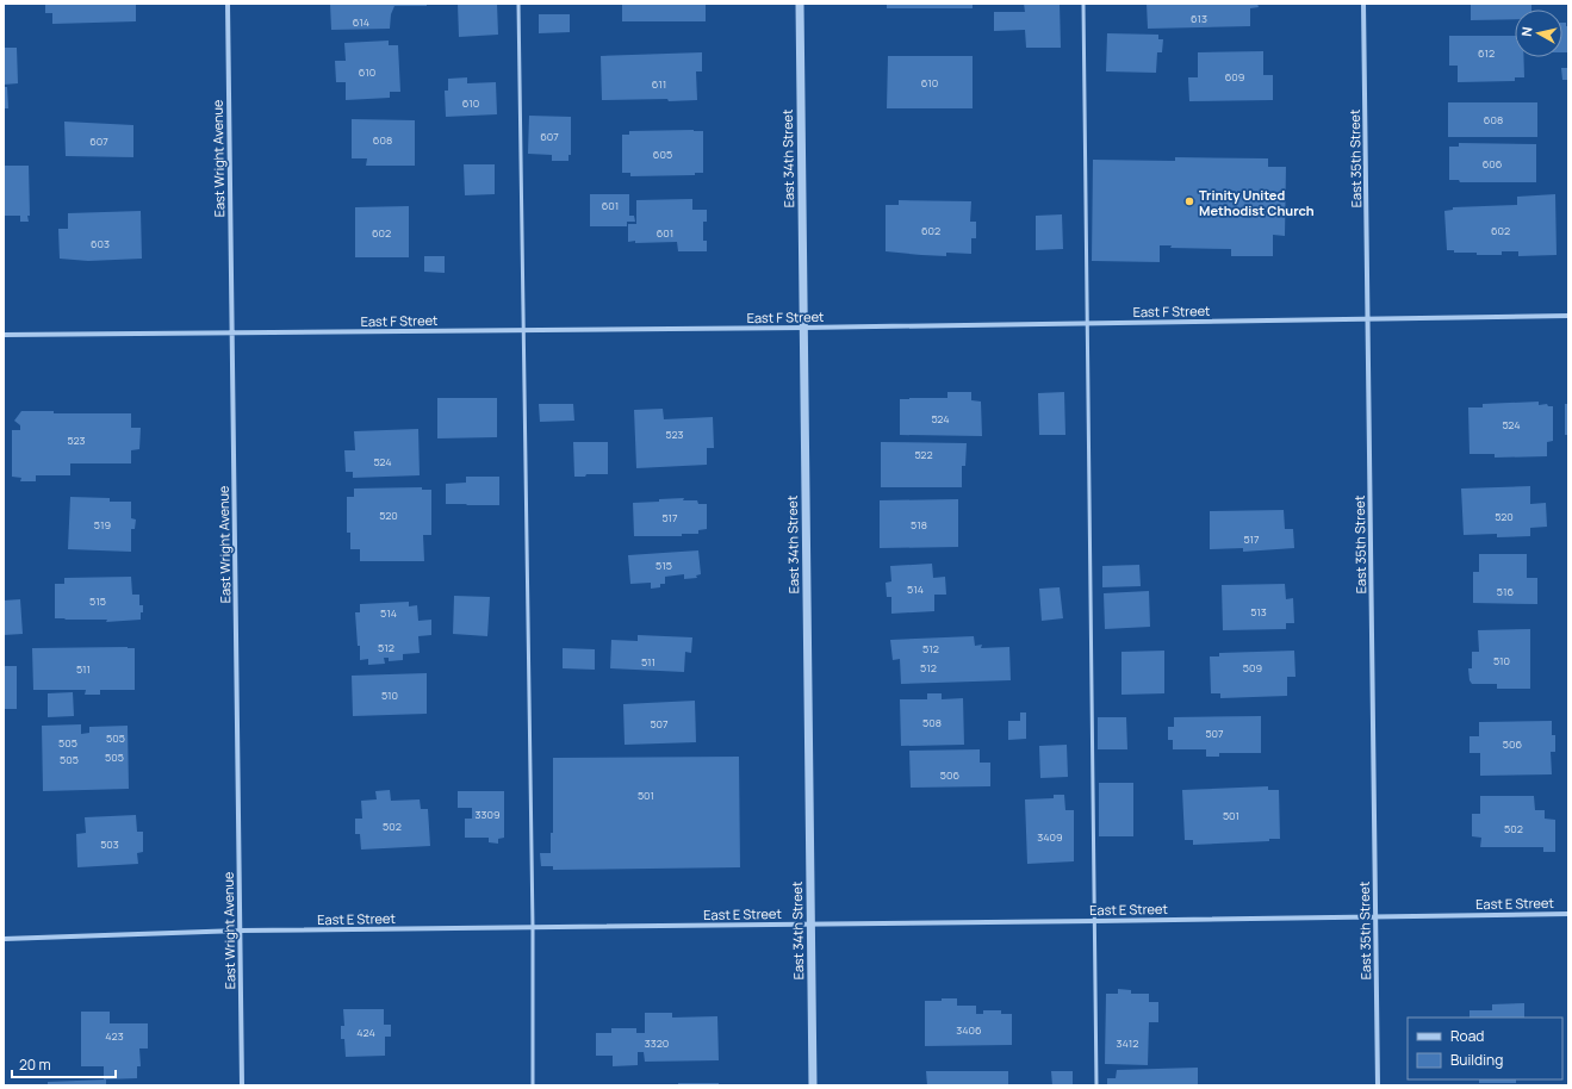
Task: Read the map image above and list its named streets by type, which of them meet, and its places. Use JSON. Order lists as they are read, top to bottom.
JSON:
{
  "streets": {
    "street": [
      "East Wright Avenue",
      "East 34th Street",
      "East 35th Street",
      "East F Street",
      "East E Street"
    ]
  },
  "crossings": [
    ["East Wright Avenue", "East F Street"],
    ["East Wright Avenue", "East E Street"],
    ["East 34th Street", "East F Street"],
    ["East 34th Street", "East E Street"],
    ["East 35th Street", "East F Street"],
    ["East 35th Street", "East E Street"]
  ],
  "places": ["Trinity United Methodist Church"],
  "house_numbers": [
    "613",
    "614",
    "612",
    "610",
    "609",
    "610",
    "611",
    "610",
    "608",
    "607",
    "608",
    "607",
    "605",
    "606",
    "601",
    "602",
    "602",
    "602",
    "601",
    "603",
    "524",
    "524",
    "523",
    "523",
    "522",
    "524",
    "520",
    "520",
    "517",
    "519",
    "518",
    "517",
    "515",
    "514",
    "516",
    "515",
    "513",
    "514",
    "512",
    "512",
    "510",
    "511",
    "512",
    "509",
    "511",
    "510",
    "508",
    "507",
    "507",
    "505",
    "505",
    "506",
    "505",
    "505",
    "506",
    "501",
    "3309",
    "501",
    "502",
    "502",
    "3409",
    "503",
    "3406",
    "424",
    "423",
    "3320",
    "3412"
  ],
  "legend": ["Road", "Building"],
  "scale_bar": "20 m",
  "north": "left"
}
